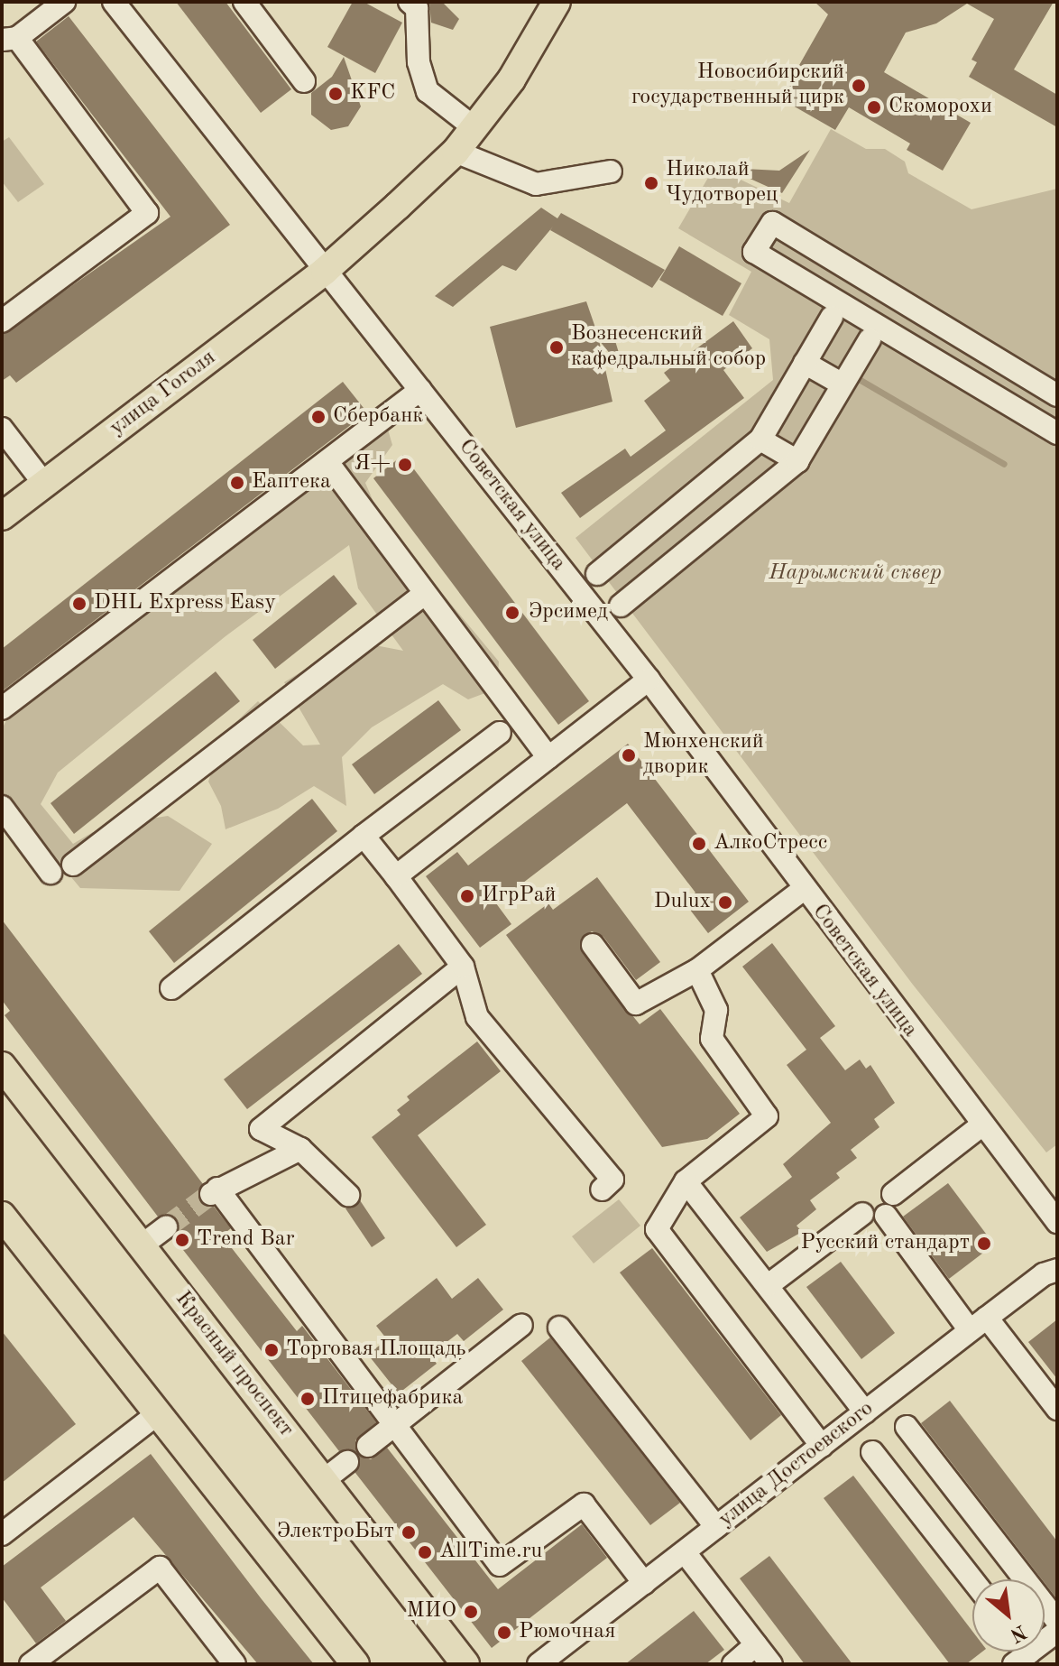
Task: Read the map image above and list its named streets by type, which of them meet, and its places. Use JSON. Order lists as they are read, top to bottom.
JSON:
{
  "streets": {
    "main road": ["улица Гоголя", "Красный проспект"],
    "street": ["Советская улица", "улица Достоевского"]
  },
  "crossings": [
    ["улица Гоголя", "Советская улица"]
  ],
  "parks": ["Нарымский сквер"],
  "places": [
    "Новосибирский государственный цирк",
    "KFC",
    "Скоморохи",
    "Николай Чудотворец",
    "Вознесенский кафедральный собор",
    "Сбербанк",
    "Я+",
    "Еаптека",
    "DHL Express Easy",
    "Эрсимед",
    "Мюнхенский дворик",
    "АлкоСтресс",
    "ИгрРай",
    "Dulux",
    "Trend Bar",
    "Русский стандарт",
    "Торговая Площадь",
    "Птицефабрика",
    "ЭлектроБыт",
    "AllTime.ru",
    "МИО",
    "Рюмочная"
  ],
  "north": "bottom right"
}
